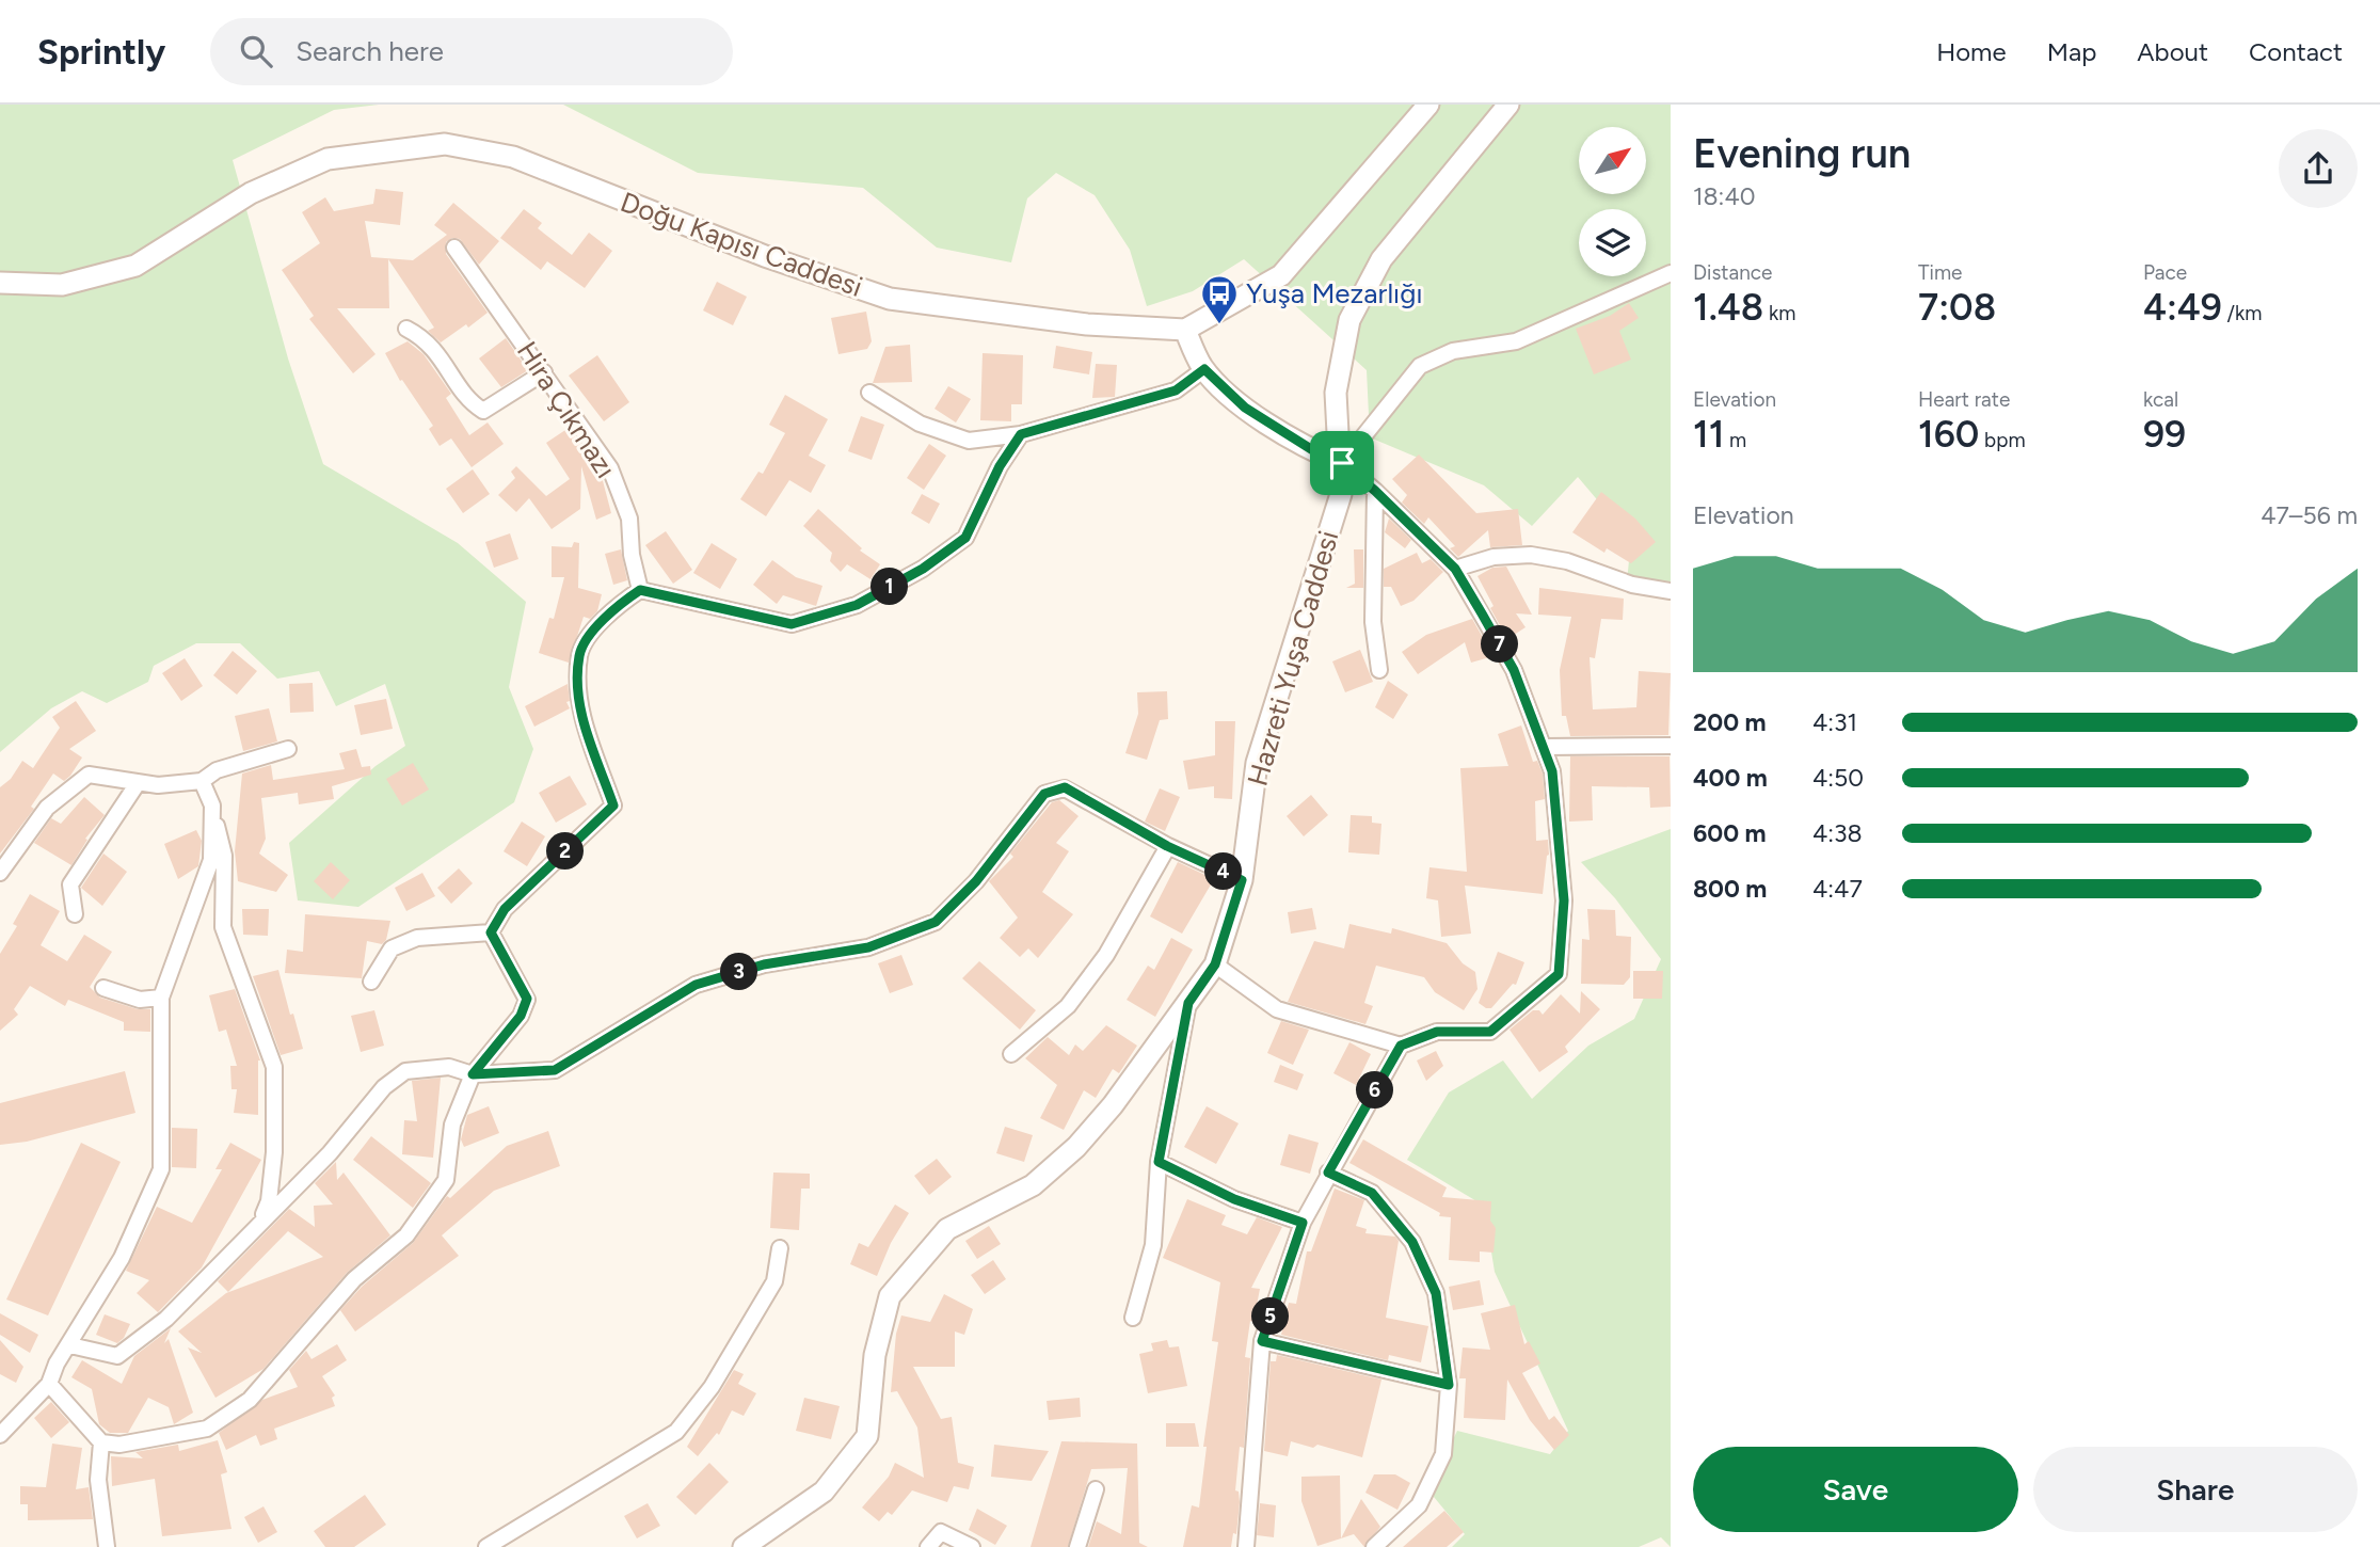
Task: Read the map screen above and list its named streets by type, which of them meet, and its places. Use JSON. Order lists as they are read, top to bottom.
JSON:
{
  "streets": {
    "street": ["Doğu Kapısı Caddesi", "Hira Çıkmazı", "Hazreti Yuşa Caddesi"]
  },
  "places": {
    "bus stop": ["Yuşa Mezarlığı"]
  },
  "north": "top right",
  "page": {
    "header": "Sprintly",
    "search": "Search here",
    "nav": [
      "Home",
      "Map",
      "About",
      "Contact"
    ],
    "heading": ["Evening run", "18:40"],
    "stats": [
      ["Distance", "1.48 km"],
      ["Time", "7:08"],
      ["Pace", "4:49 /km"],
      ["Elevation", "11 m"],
      ["Heart rate", "160 bpm"],
      ["kcal", "99"]
    ],
    "chart": ["Elevation", "47–56 m"],
    "pins": [
      "1",
      "7",
      "2",
      "4",
      "3",
      "6",
      "5"
    ],
    "list": [
      {
        "name": "200 m",
        "note": "4:31"
      },
      {
        "name": "400 m",
        "note": "4:50"
      },
      {
        "name": "600 m",
        "note": "4:38"
      },
      {
        "name": "800 m",
        "note": "4:47"
      }
    ],
    "buttons": ["Save", "Share"]
  }
}
